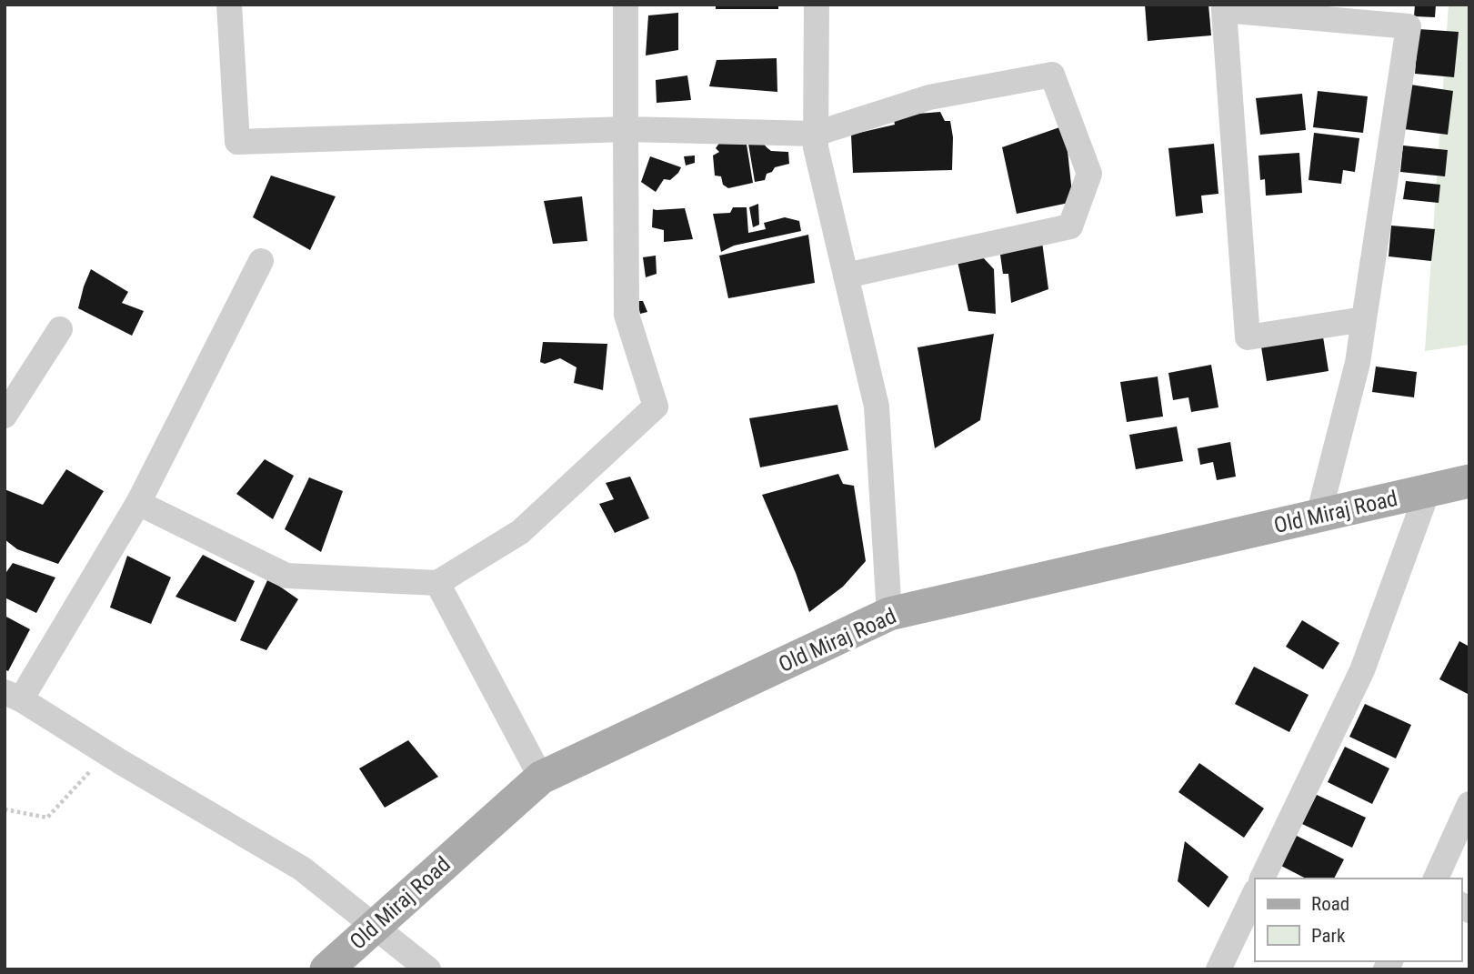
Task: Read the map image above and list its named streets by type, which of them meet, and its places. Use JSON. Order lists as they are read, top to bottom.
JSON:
{
  "streets": {
    "main road": ["Old Miraj Road"]
  },
  "legend": ["Road", "Park"]
}
